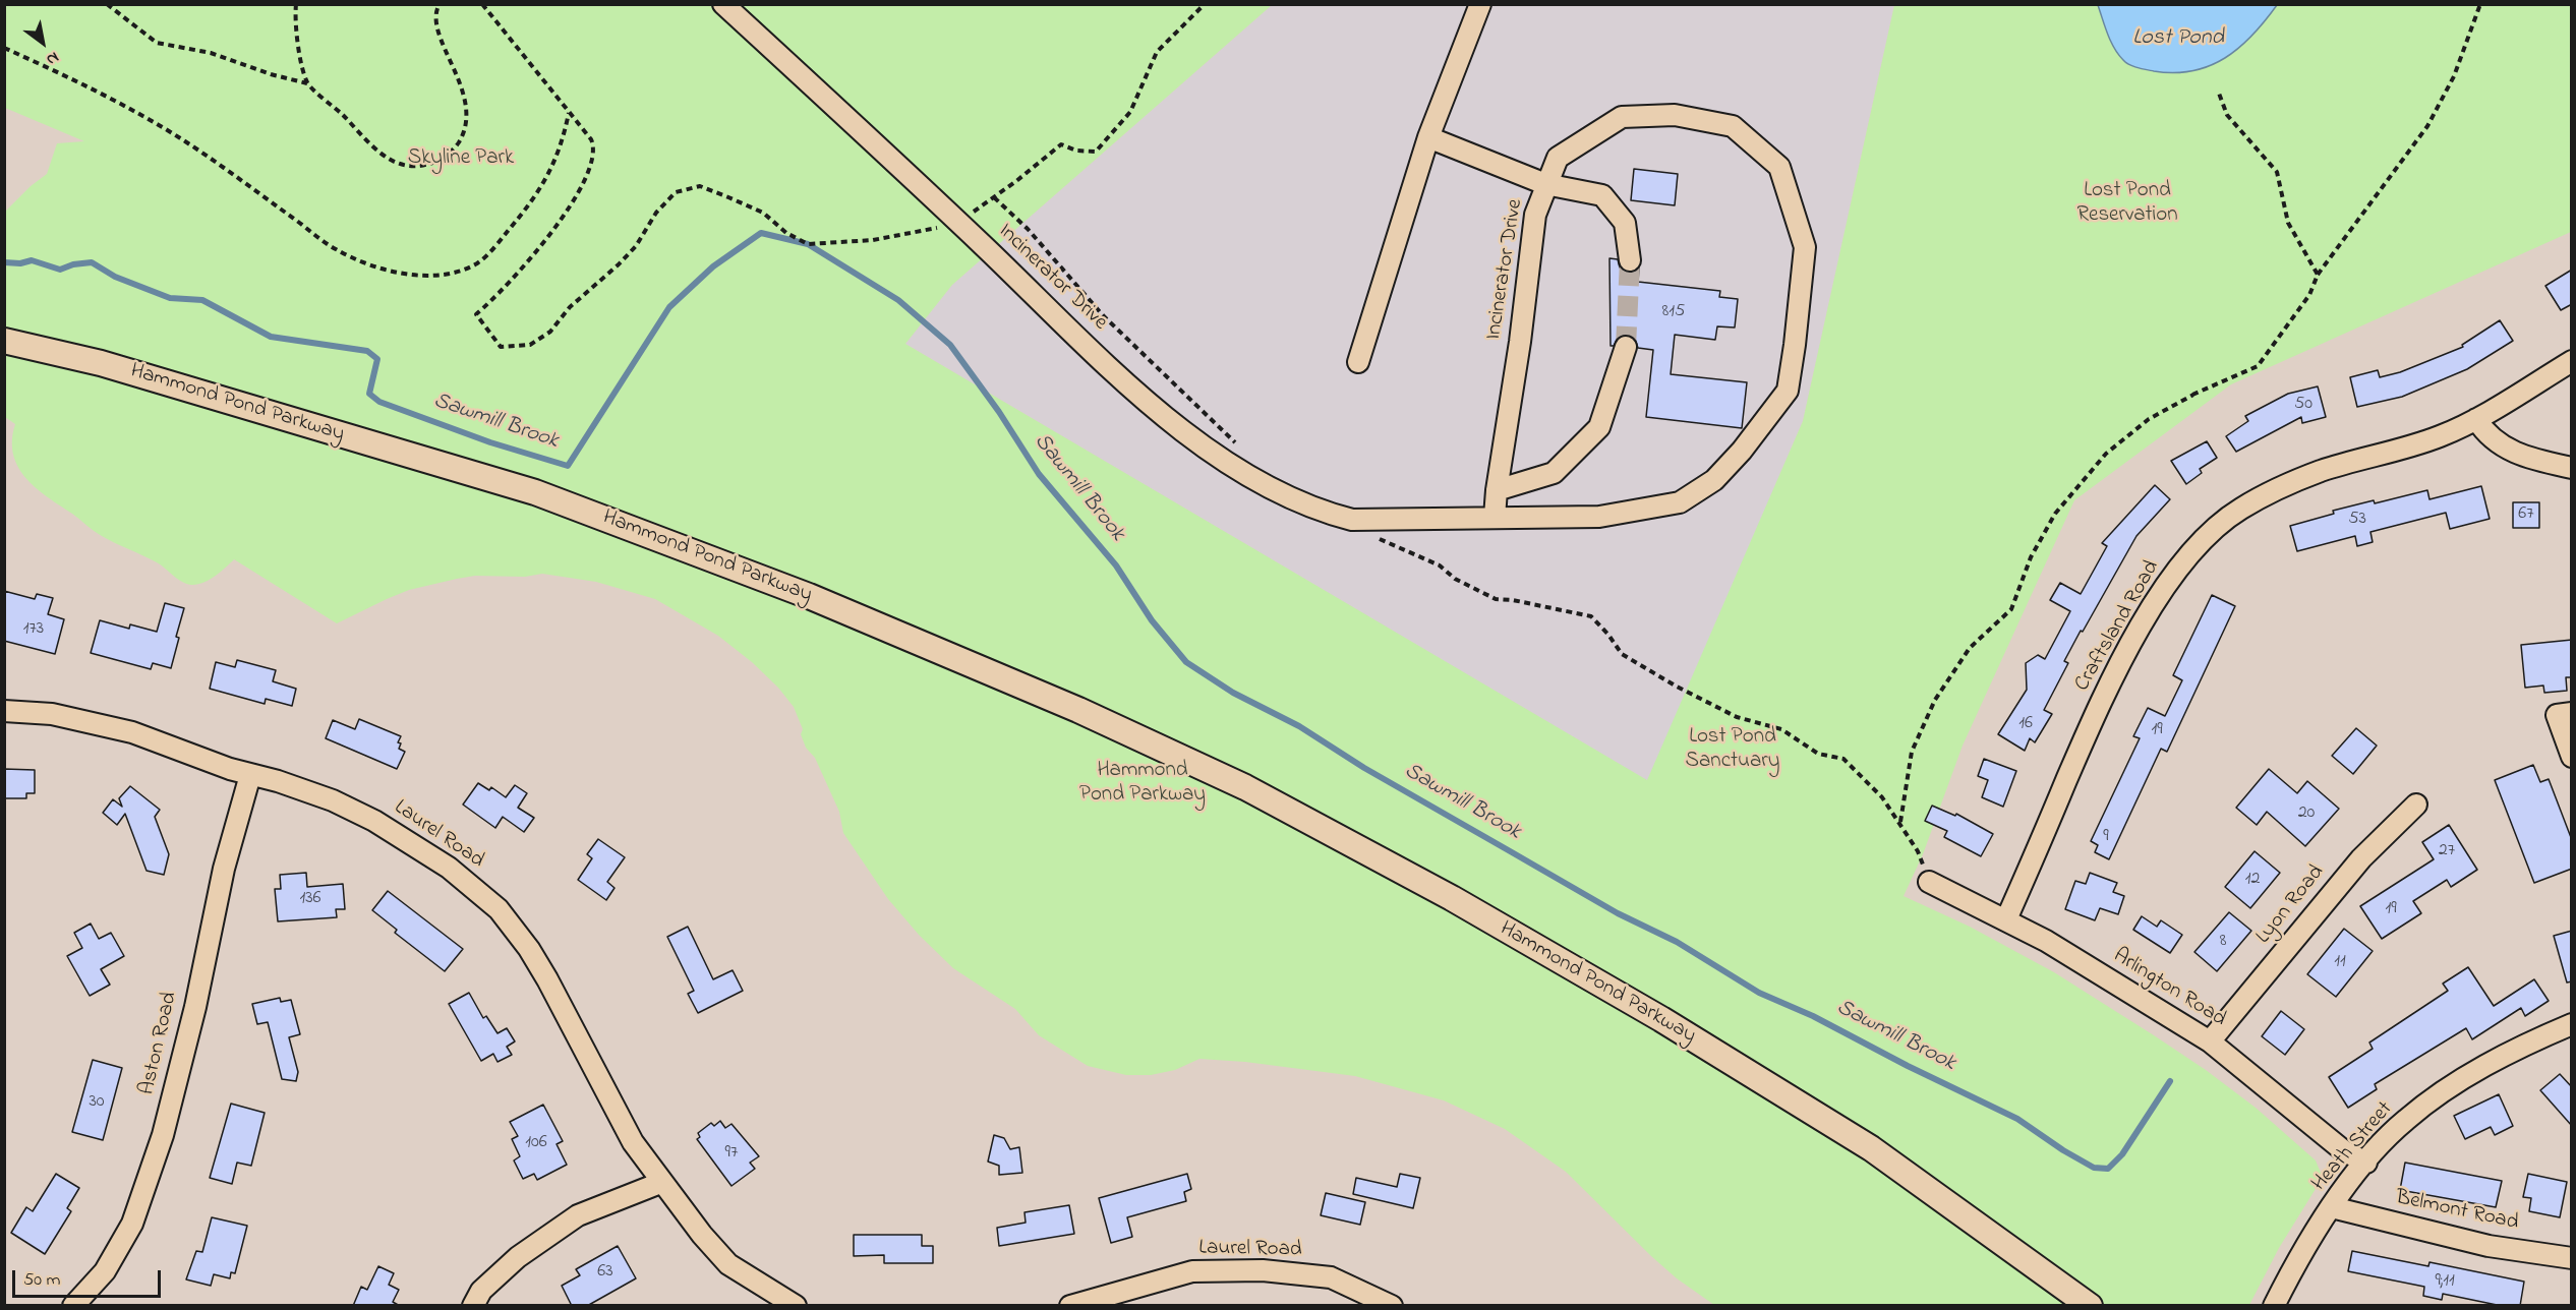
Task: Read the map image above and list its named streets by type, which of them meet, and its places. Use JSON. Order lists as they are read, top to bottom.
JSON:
{
  "streets": {
    "main road": ["Hammond Pond Parkway"],
    "street": [
      "Incinerator Drive",
      "Craftsland Road",
      "Laurel Road",
      "Lyon Road",
      "Arlington Road",
      "Aston Road",
      "Heath Street",
      "Belmont Road"
    ]
  },
  "crossings": [
    ["Craftsland Road", "Arlington Road"],
    ["Laurel Road", "Aston Road"],
    ["Lyon Road", "Arlington Road"],
    ["Arlington Road", "Heath Street"],
    ["Heath Street", "Belmont Road"]
  ],
  "water": ["Lost Pond", "Sawmill Brook"],
  "parks": [
    "Skyline Park",
    "Lost Pond Reservation",
    "Lost Pond Sanctuary",
    "Hammond Pond Parkway"
  ],
  "house_numbers": [
    "815",
    "50",
    "67",
    "53",
    "173",
    "16",
    "19",
    "20",
    "9",
    "27",
    "12",
    "136",
    "19",
    "8",
    "11",
    "30",
    "106",
    "97",
    "63",
    "9;11"
  ],
  "scale_bar": "50 m",
  "north": "bottom right"
}
